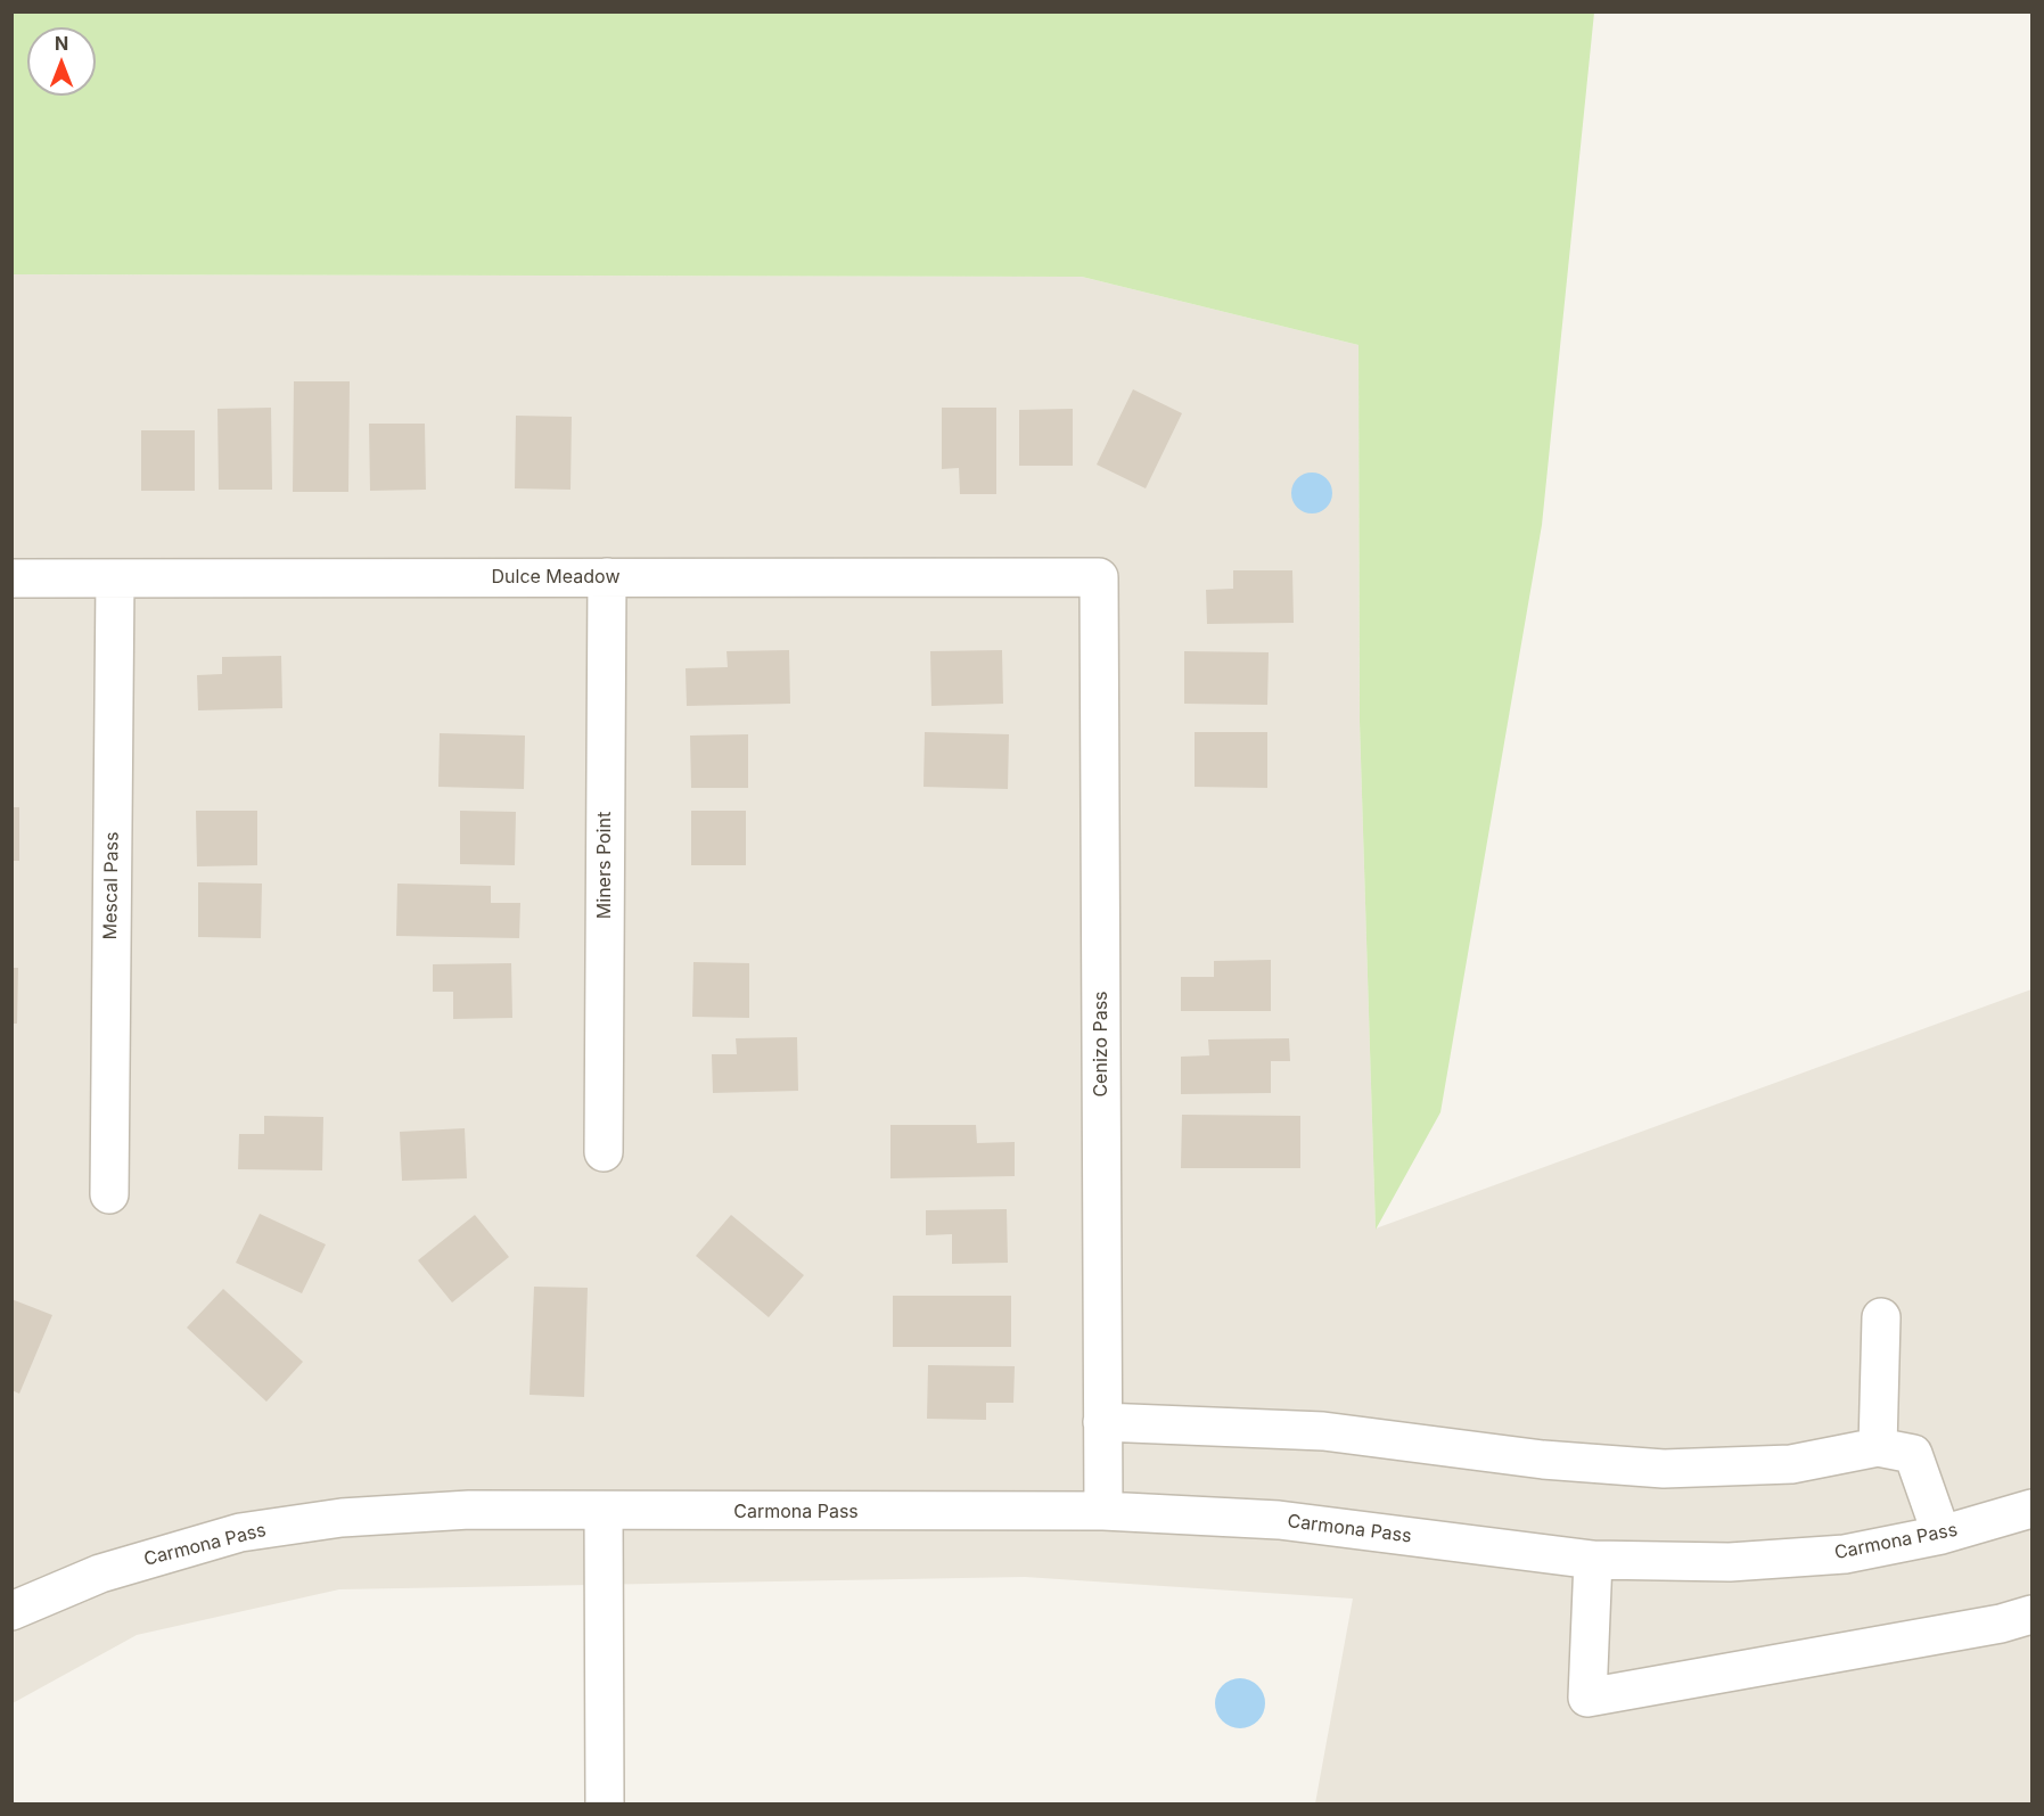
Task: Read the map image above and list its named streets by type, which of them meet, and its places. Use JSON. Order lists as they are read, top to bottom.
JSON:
{
  "streets": {
    "street": [
      "Dulce Meadow",
      "Miners Point",
      "Mescal Pass",
      "Cenizo Pass",
      "Carmona Pass"
    ]
  },
  "crossings": [
    ["Dulce Meadow", "Miners Point"],
    ["Dulce Meadow", "Mescal Pass"],
    ["Dulce Meadow", "Cenizo Pass"],
    ["Cenizo Pass", "Carmona Pass"]
  ],
  "north": "top"
}
